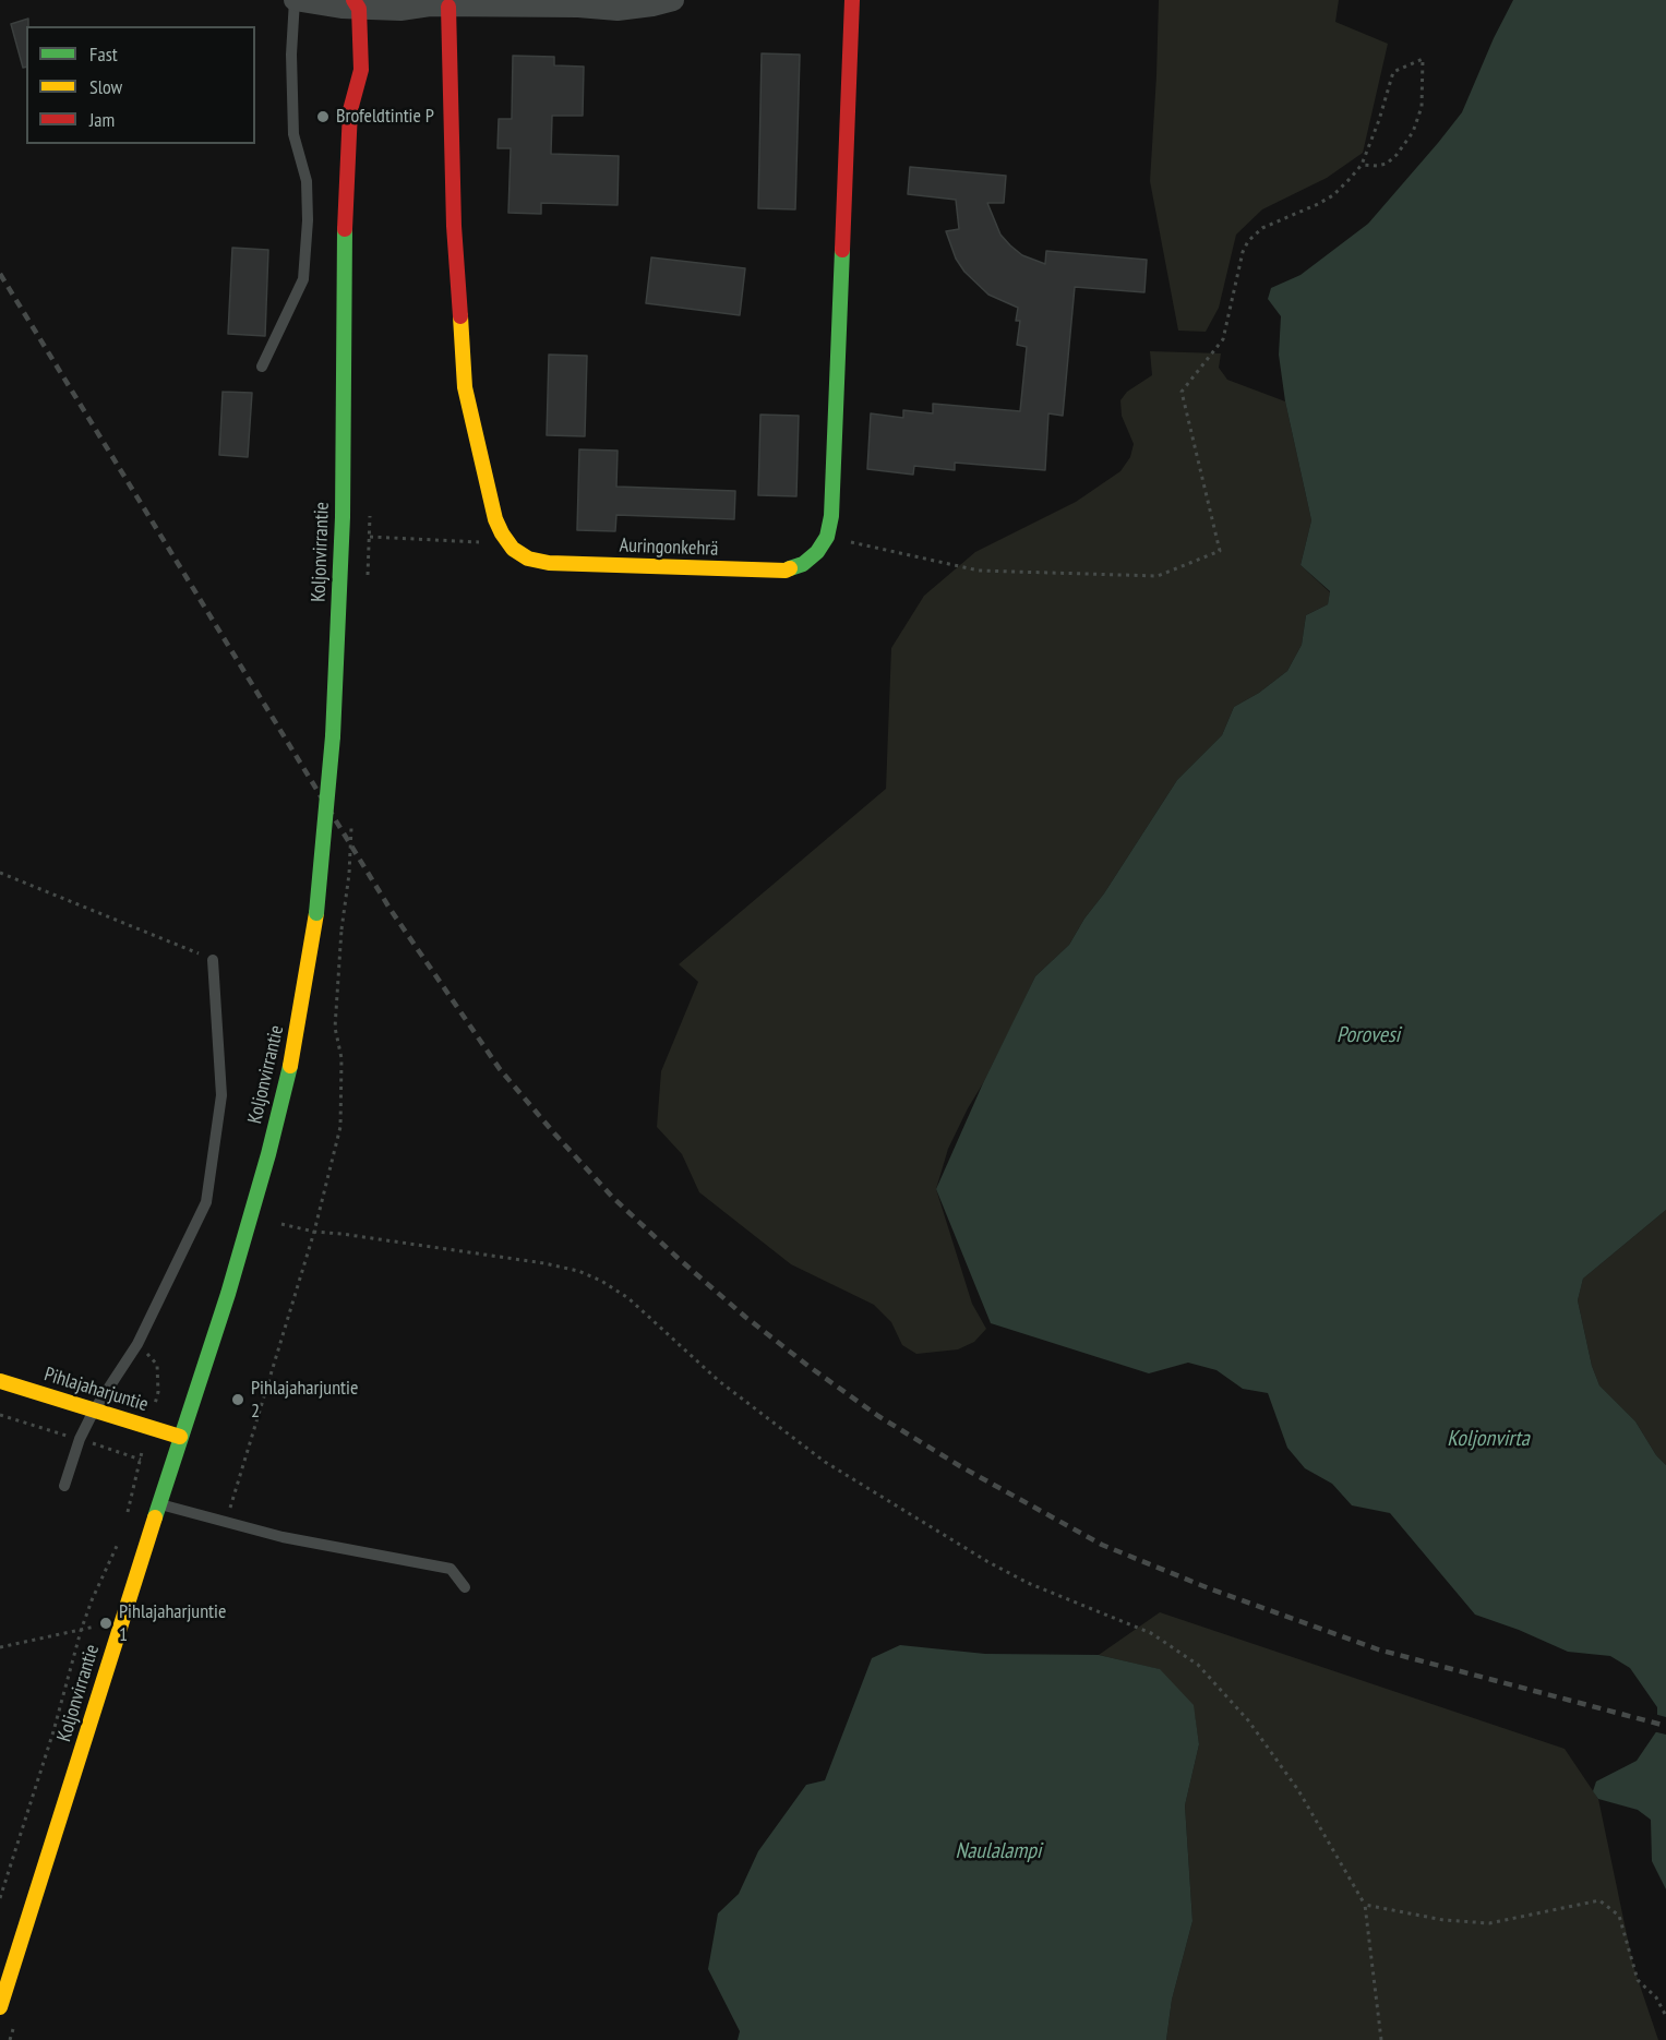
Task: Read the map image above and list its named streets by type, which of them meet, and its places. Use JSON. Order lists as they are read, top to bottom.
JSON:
{
  "streets": {
    "main road": ["Auringonkehrä", "Koljonvirrantie", "Pihlajaharjuntie"]
  },
  "crossings": [
    ["Koljonvirrantie", "Pihlajaharjuntie"]
  ],
  "water": ["Porovesi", "Koljonvirta", "Naulalampi"],
  "places": ["Brofeldtintie P", "Pihlajaharjuntie 2", "Pihlajaharjuntie 1"],
  "legend": ["Fast", "Slow", "Jam"]
}
